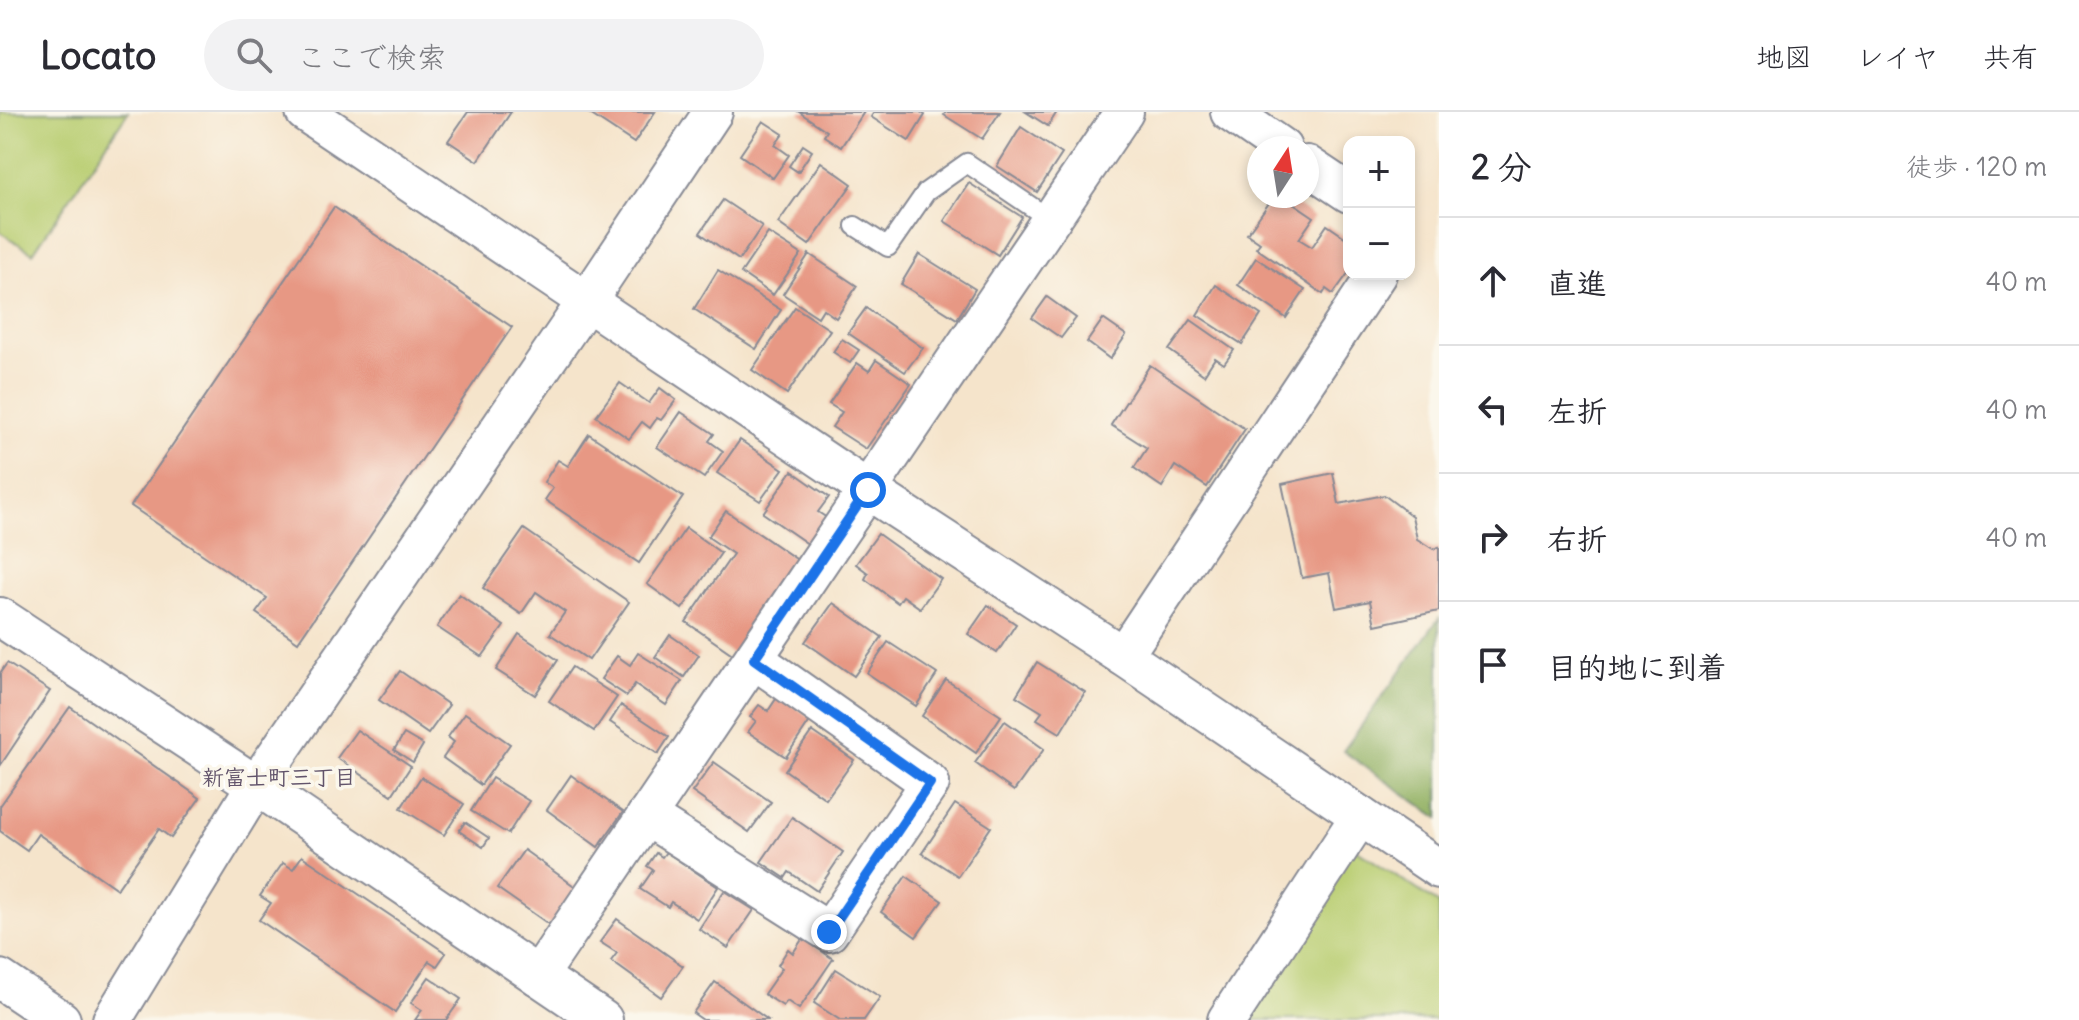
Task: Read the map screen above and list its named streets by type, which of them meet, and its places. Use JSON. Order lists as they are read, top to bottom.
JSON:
{
  "districts": ["新富士町三丁目"],
  "north": "top",
  "page": {
    "header": "Locato",
    "search": "ここで検索",
    "nav": ["地図", "レイヤ", "共有"],
    "heading": ["2 分", "徒歩 · 120 m"],
    "map_buttons": ["+", "−"],
    "list": [
      ["直進", "40 m"],
      ["左折", "40 m"],
      ["右折", "40 m"],
      "目的地に到着"
    ]
  }
}
